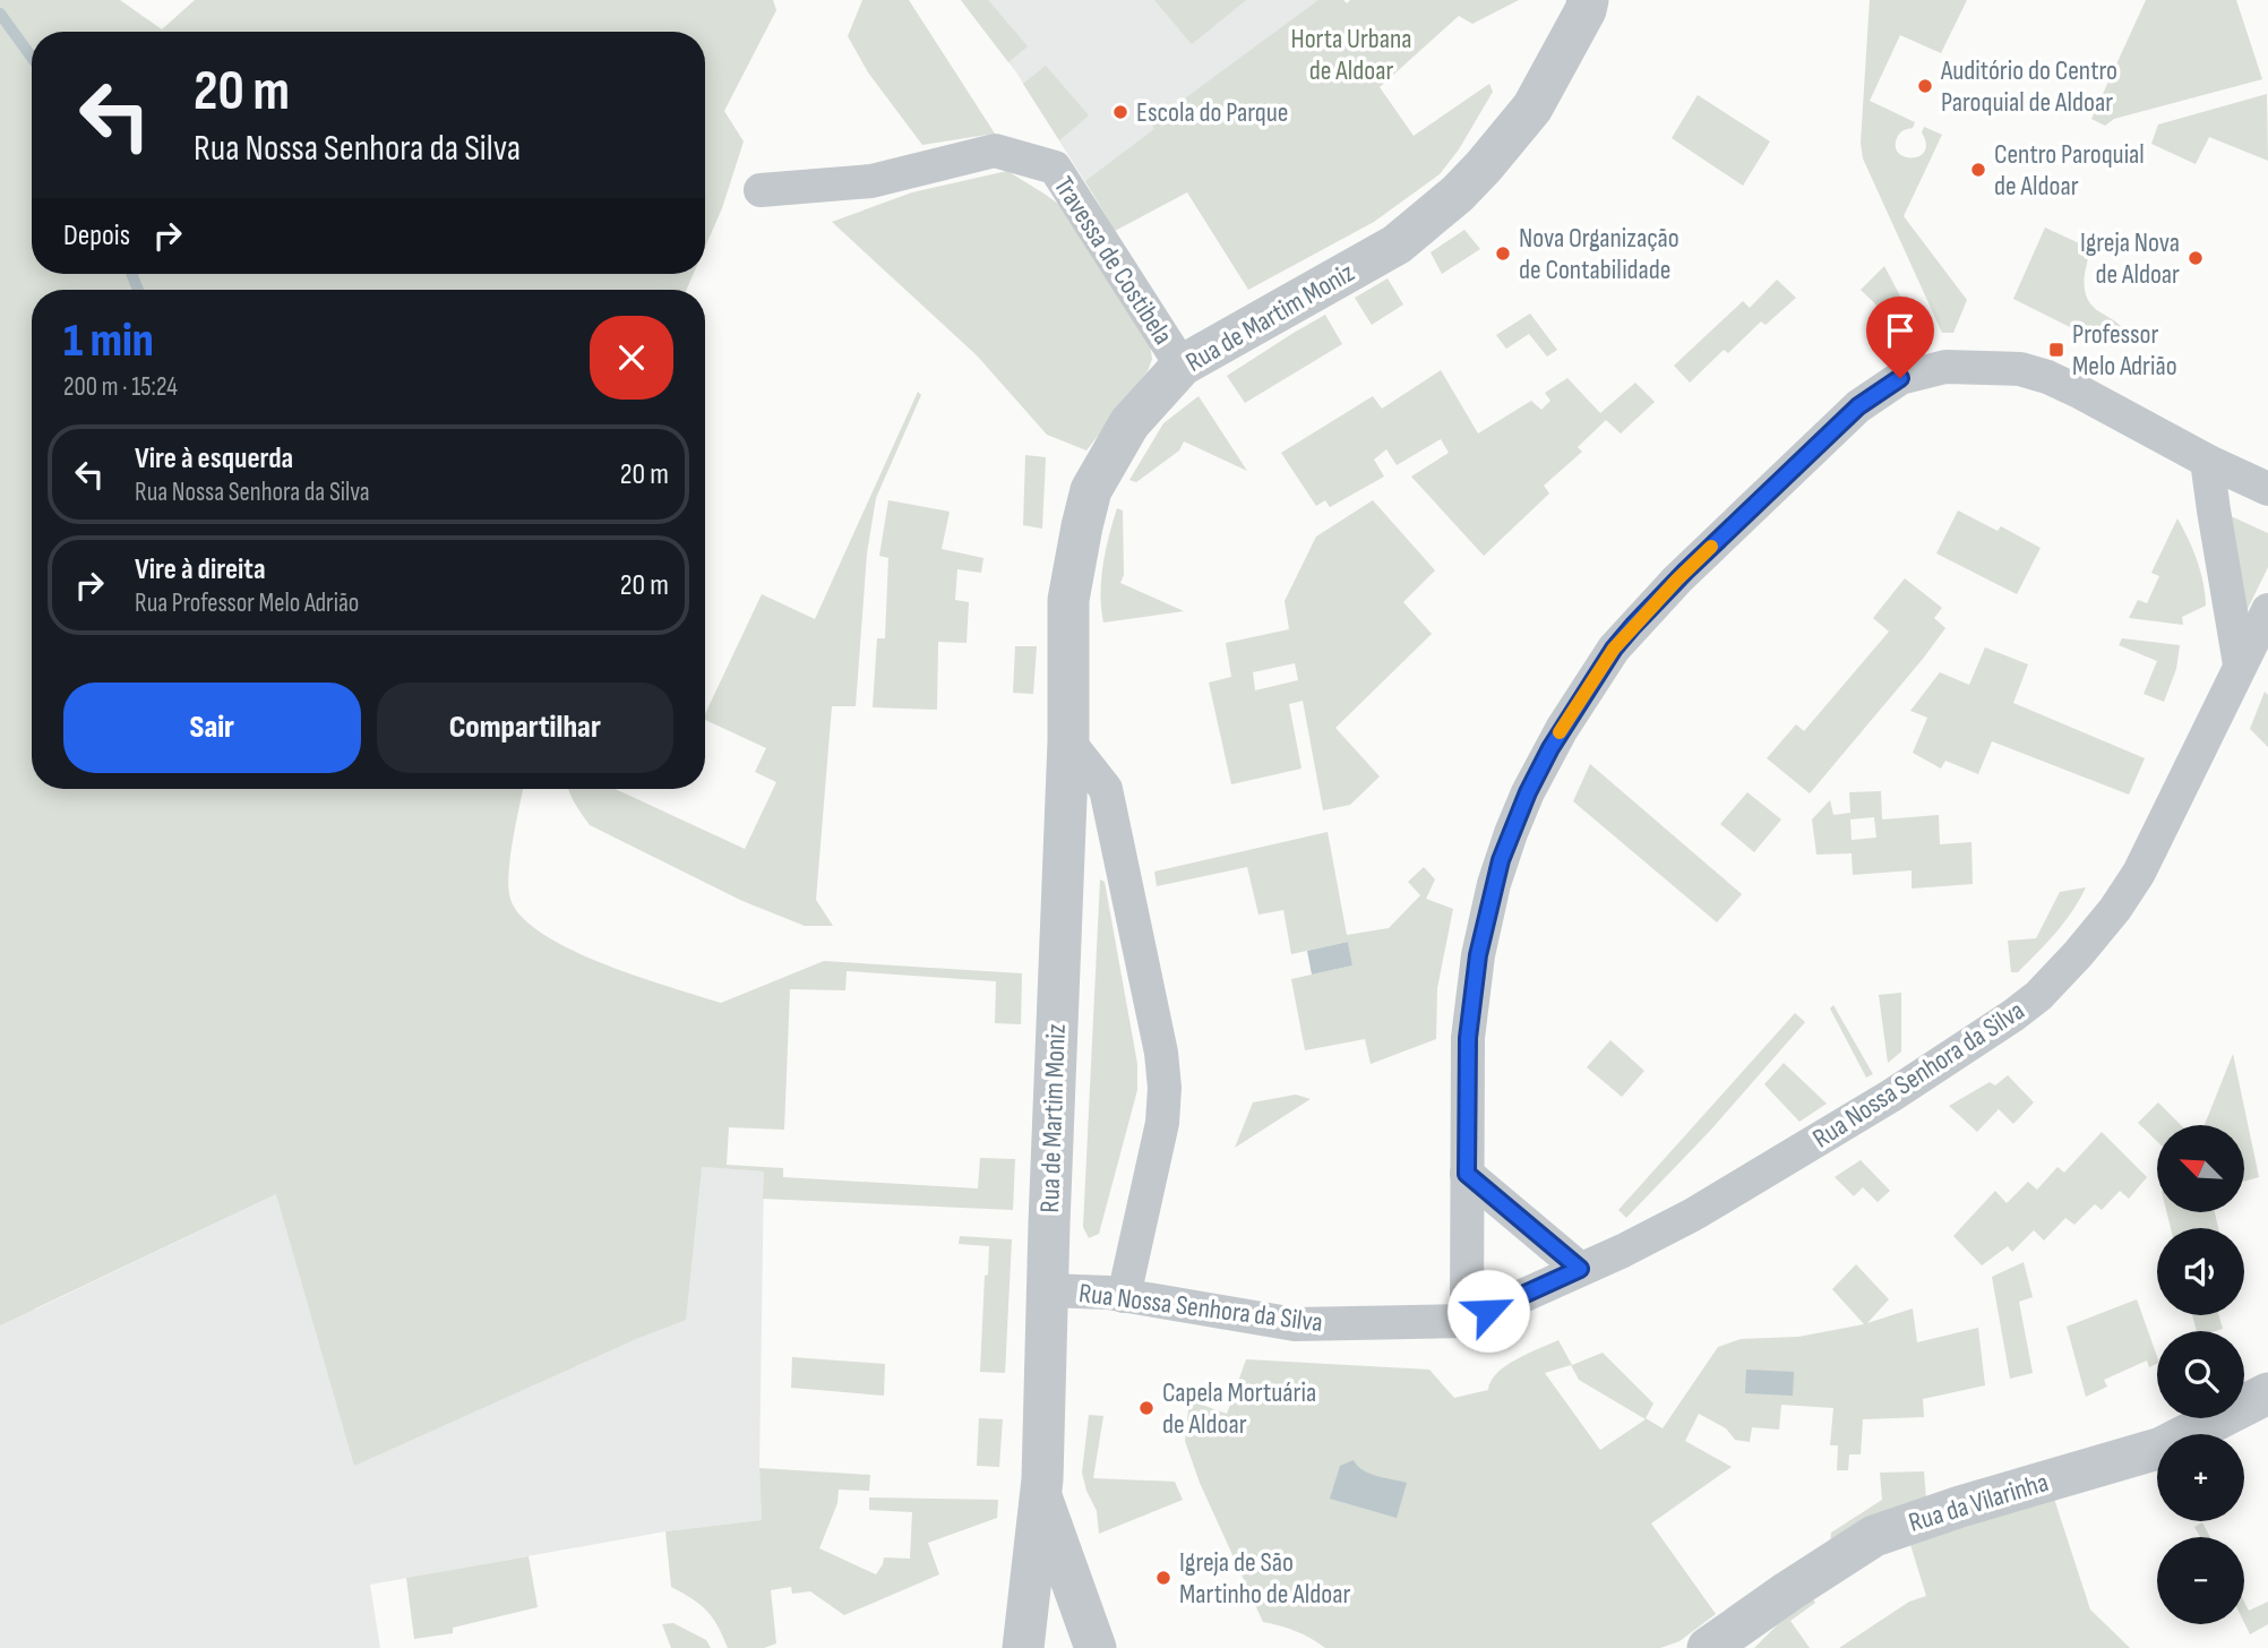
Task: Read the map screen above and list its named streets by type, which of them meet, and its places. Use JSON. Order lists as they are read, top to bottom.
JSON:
{
  "streets": {
    "street": [
      "Travessa de Costibela",
      "Rua de Martim Moniz",
      "Rua Nossa Senhora da Silva",
      "Rua da Vilarinha"
    ]
  },
  "crossings": [
    ["Travessa de Costibela", "Rua de Martim Moniz"],
    ["Rua de Martim Moniz", "Rua Nossa Senhora da Silva"]
  ],
  "parks": ["Horta Urbana de Aldoar"],
  "places": {
    "other": [
      "Auditório do Centro Paroquial de Aldoar",
      "Escola do Parque",
      "Centro Paroquial de Aldoar",
      "Nova Organização de Contabilidade",
      "Igreja Nova de Aldoar",
      "Capela Mortuária de Aldoar",
      "Igreja de São Martinho de Aldoar"
    ],
    "transit": ["Professor Melo Adrião"]
  },
  "north": "top left",
  "page": {
    "turn": ["20 m", "Rua Nossa Senhora da Silva"],
    "then": "Depois",
    "heading": ["1 min", "200 m · 15:24"],
    "list": [
      {
        "name": "Vire à esquerda",
        "note": "Rua Nossa Senhora da Silva",
        "value": "20 m"
      },
      {
        "name": "Vire à direita",
        "note": "Rua Professor Melo Adrião",
        "value": "20 m"
      }
    ],
    "buttons": ["Sair", "Compartilhar"],
    "map_buttons": ["+", "−"]
  }
}
